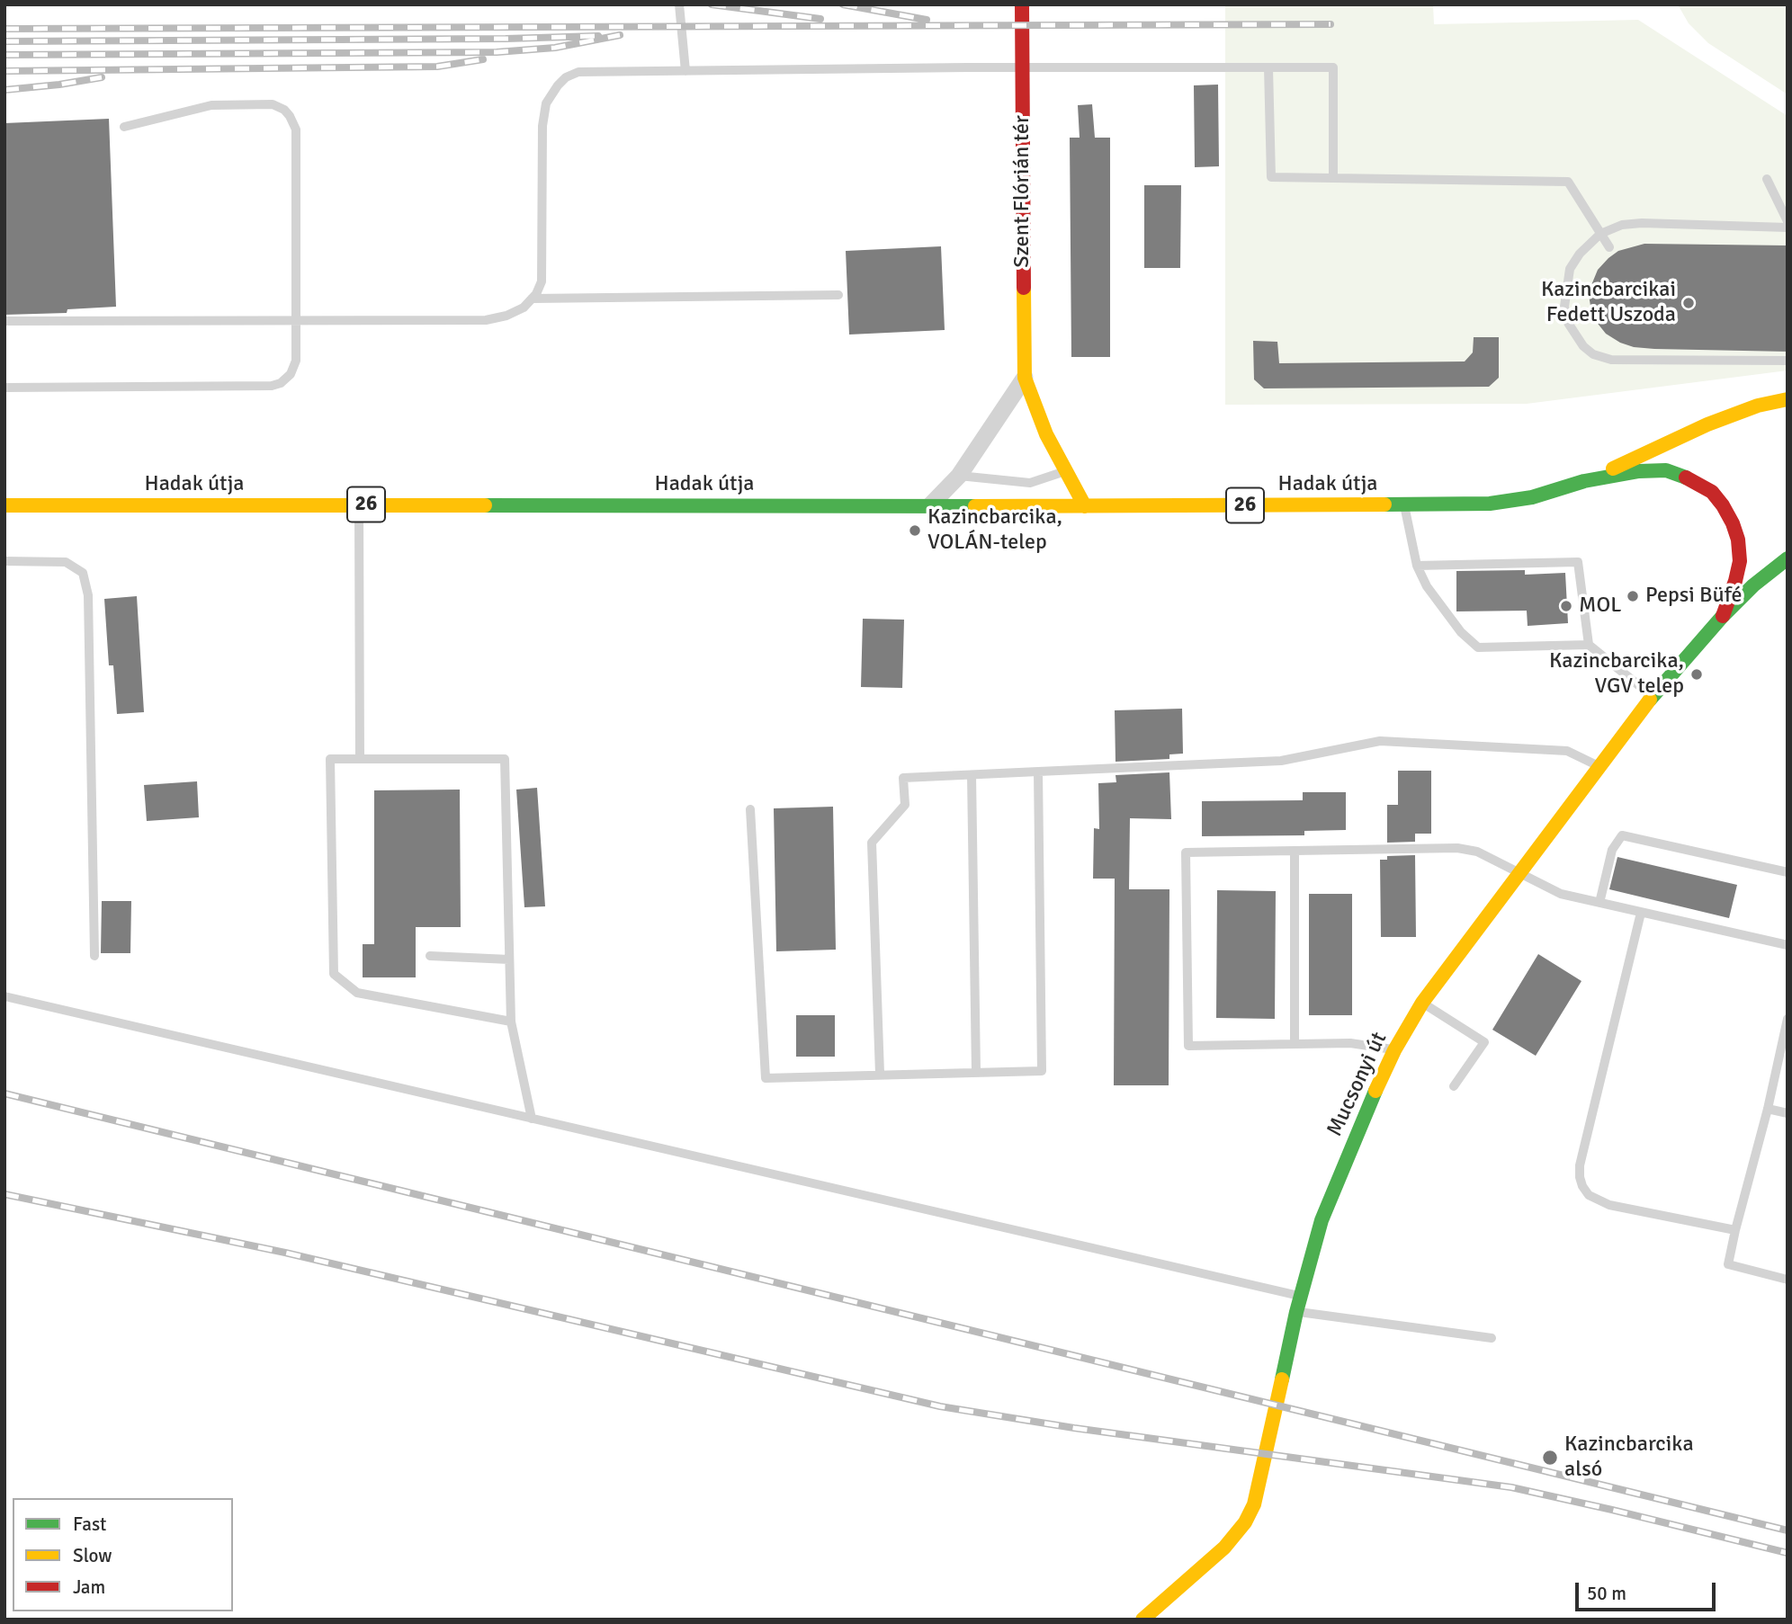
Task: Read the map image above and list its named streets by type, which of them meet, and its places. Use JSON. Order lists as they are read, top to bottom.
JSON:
{
  "streets": {
    "main road": [
      "Szent Flórián tér",
      "Hadak útja",
      "26",
      "Mucsonyi út"
    ]
  },
  "crossings": [
    ["Szent Flórián tér", "Hadak útja"],
    ["Hadak útja", "26"]
  ],
  "places": [
    "Kazincbarcikai Fedett Uszoda",
    "Kazincbarcika, VOLÁN-telep",
    "Pepsi Büfé",
    "MOL",
    "Kazincbarcika, VGV telep",
    "Kazincbarcika alsó"
  ],
  "legend": ["Fast", "Slow", "Jam"],
  "scale_bar": "50 m"
}
